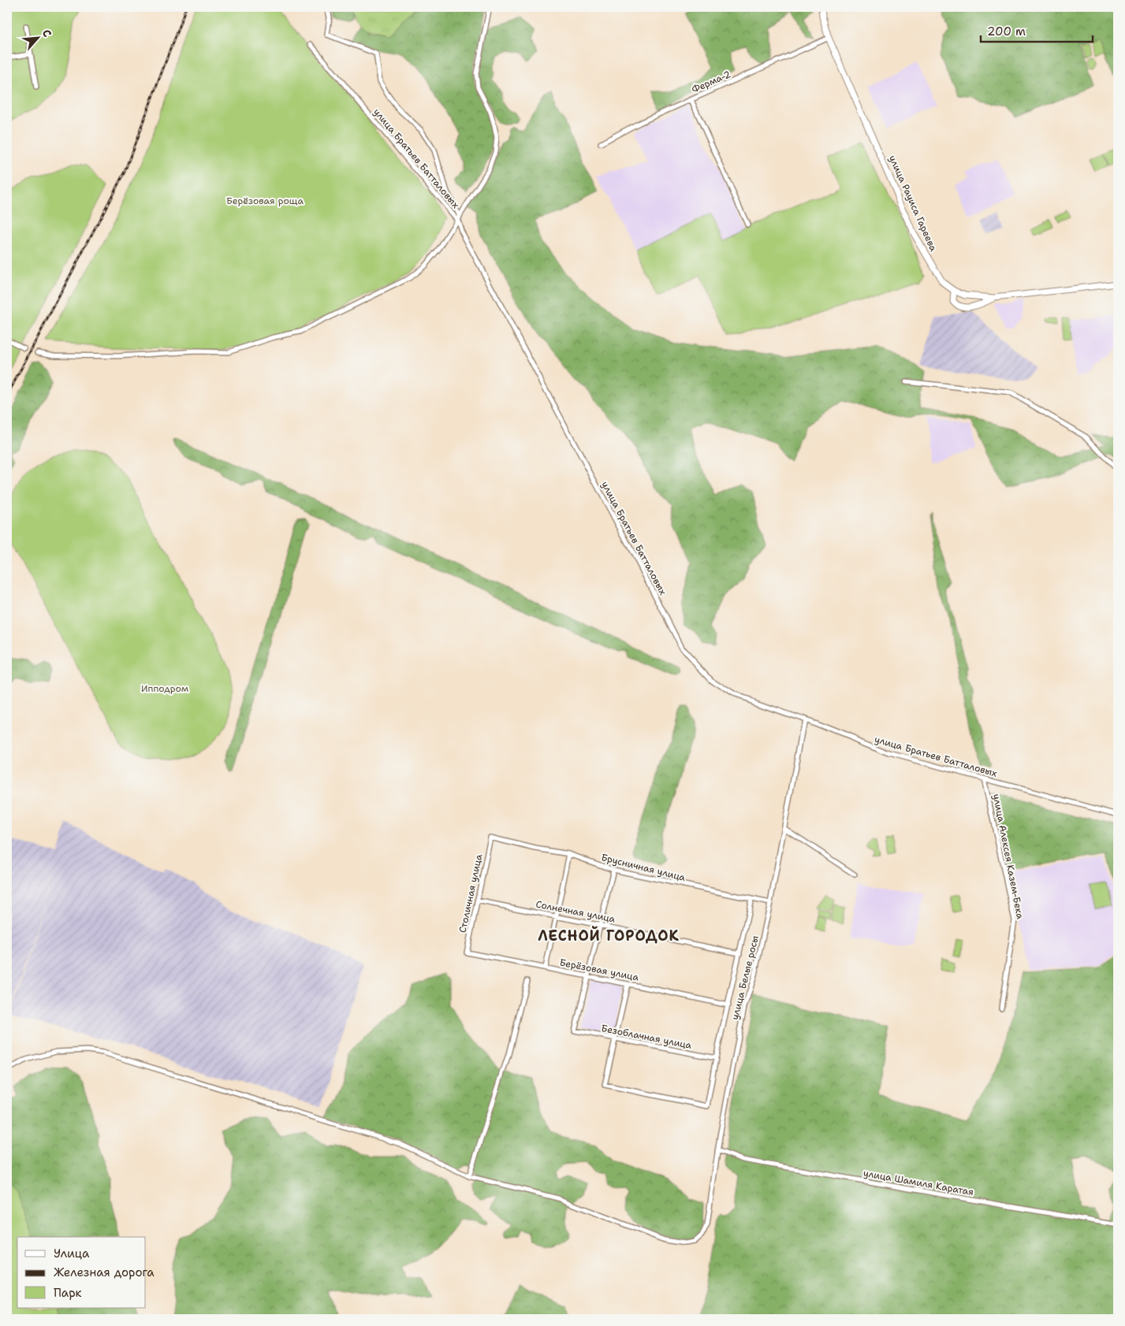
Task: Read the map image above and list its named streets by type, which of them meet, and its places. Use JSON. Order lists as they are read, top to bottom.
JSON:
{
  "streets": {
    "street": [
      "Ферма-2",
      "улица Братьев Батталовых",
      "улица Рауиса Гареева",
      "улица Алексея Казем-Бека",
      "Брусничная улица",
      "Столичная улица",
      "Солнечная улица",
      "Берёзовая улица",
      "улица Белые росы",
      "Безоблачная улица",
      "улица Шамиля Каратая"
    ]
  },
  "crossings": [
    ["Ферма-2", "улица Рауиса Гареева"],
    ["улица Братьев Батталовых", "улица Алексея Казем-Бека"],
    ["улица Братьев Батталовых", "улица Белые росы"],
    ["Брусничная улица", "Столичная улица"],
    ["Брусничная улица", "улица Белые росы"],
    ["Столичная улица", "Солнечная улица"],
    ["Столичная улица", "Берёзовая улица"],
    ["Берёзовая улица", "Безоблачная улица"],
    ["улица Белые росы", "улица Шамиля Каратая"]
  ],
  "districts": ["ЛЕСНОЙ ГОРОДОК"],
  "parks": ["Берёзовая роща", "Ипподром"],
  "legend": ["Улица", "Железная дорога", "Парк"],
  "scale_bar": "200 m",
  "north": "top right"
}
